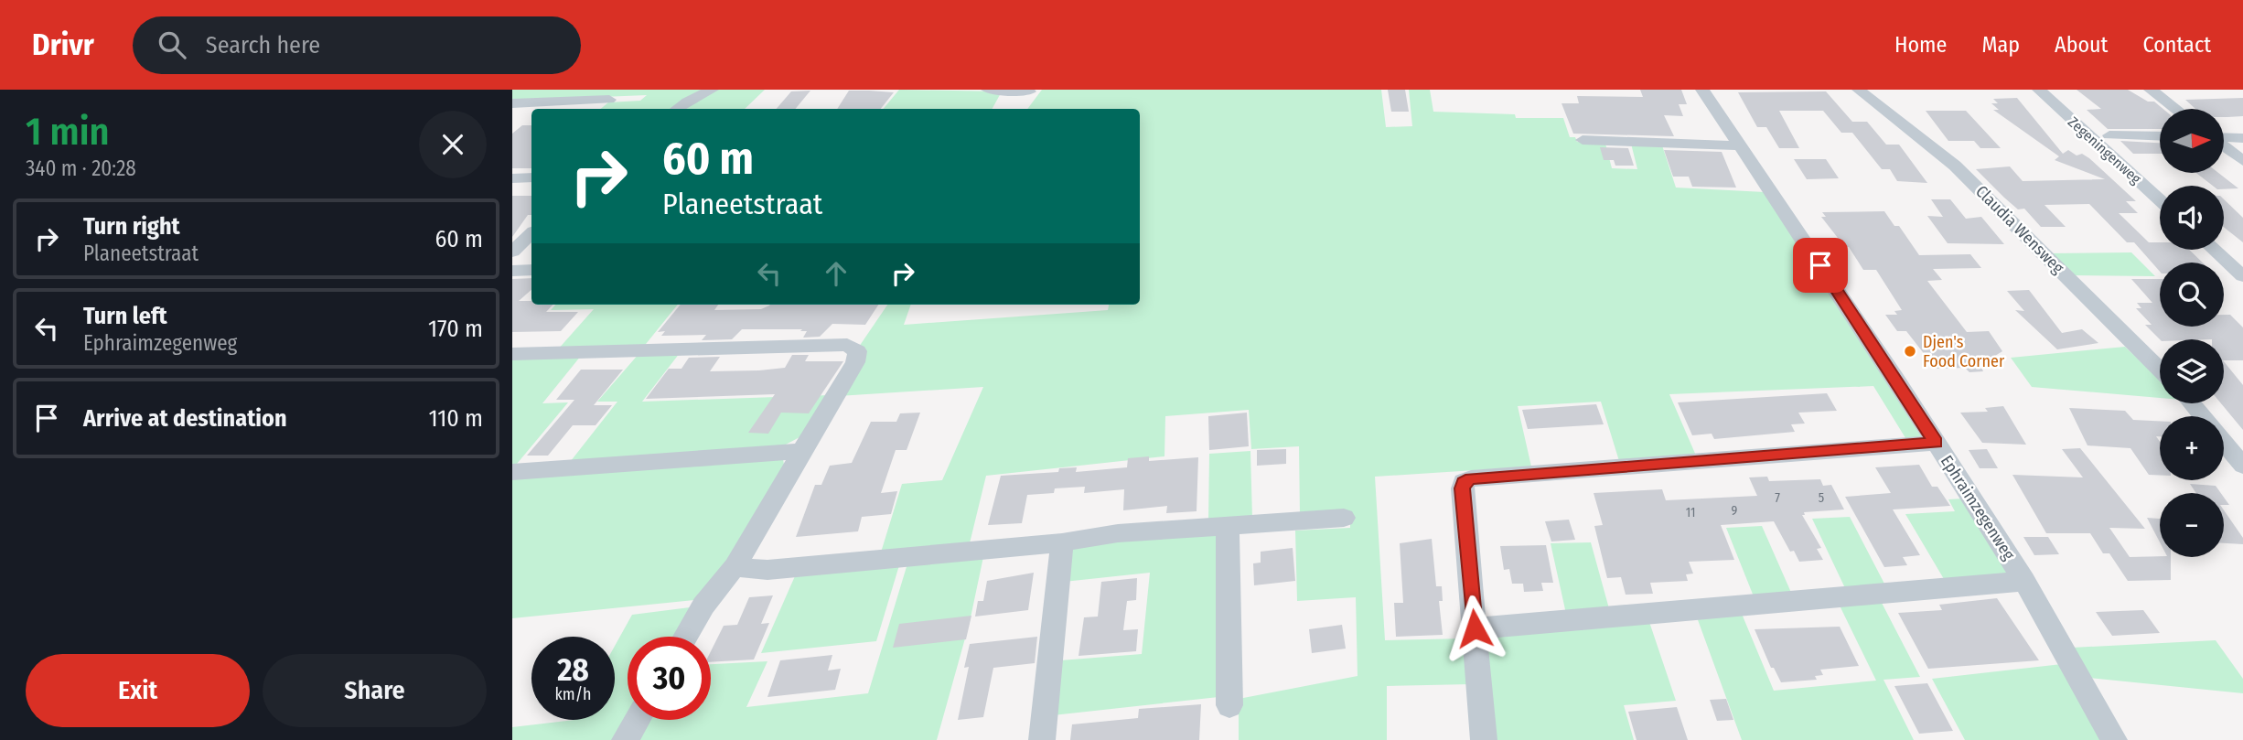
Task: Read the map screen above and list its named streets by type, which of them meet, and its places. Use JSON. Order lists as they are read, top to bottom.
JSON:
{
  "streets": {
    "street": ["Zegeningenweg", "Claudia Wensweg", "Ephraimzegenweg"]
  },
  "places": ["Djen's Food Corner"],
  "house_numbers": [
    "7",
    "5",
    "9",
    "11"
  ],
  "north": "right",
  "page": {
    "header": "Drivr",
    "search": "Search here",
    "nav": [
      "Home",
      "Map",
      "About",
      "Contact"
    ],
    "heading": ["1 min", "340 m · 20:28"],
    "map_buttons": ["+", "−"],
    "turn": ["60 m", "Planeetstraat"],
    "list": [
      {
        "name": "Turn right",
        "note": "Planeetstraat",
        "value": "60 m"
      },
      {
        "name": "Turn left",
        "note": "Ephraimzegenweg",
        "value": "170 m"
      },
      {
        "name": "Arrive at destination",
        "value": "110 m"
      }
    ],
    "speed": "28 km/h",
    "limit": "30",
    "buttons": ["Exit", "Share"]
  }
}
